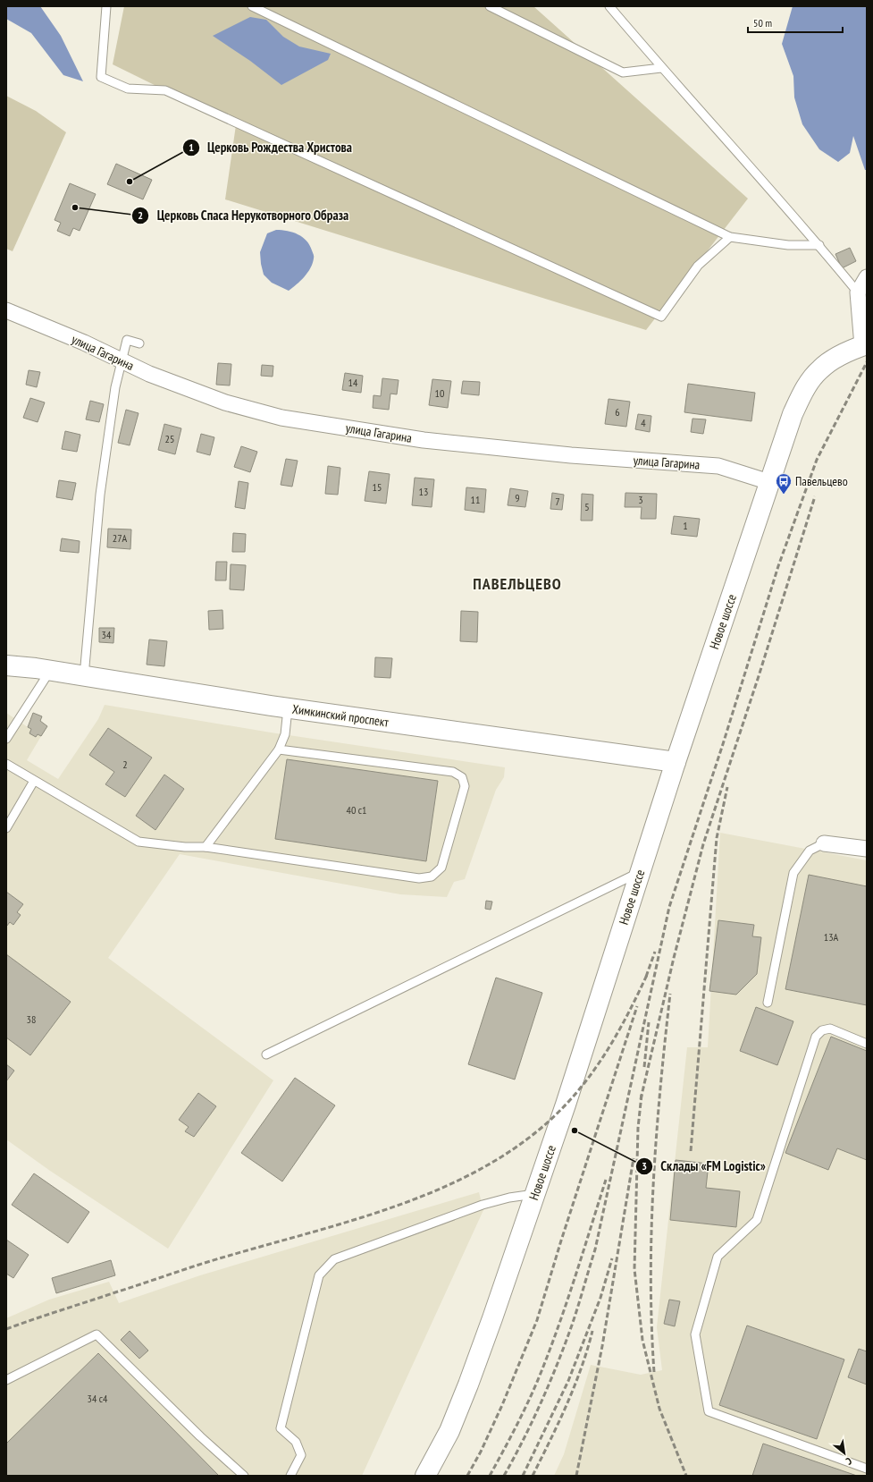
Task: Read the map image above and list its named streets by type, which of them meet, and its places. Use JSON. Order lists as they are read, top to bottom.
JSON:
{
  "streets": {
    "main road": ["Новое шоссе", "Химкинский проспект"],
    "street": ["улица Гагарина"]
  },
  "crossings": [
    ["улица Гагарина", "Новое шоссе"],
    ["Новое шоссе", "Химкинский проспект"]
  ],
  "districts": ["ПАВЕЛЬЦЕВО"],
  "places": {
    "other": ["Церковь Рождества Христова", "Церковь Спаса Нерукотворного Образа", "Склады «FM Logistic»"],
    "bus stop": ["Павельцево"]
  },
  "house_numbers": [
    "14",
    "10",
    "6",
    "4",
    "25",
    "15",
    "13",
    "9",
    "11",
    "3",
    "7",
    "5",
    "1",
    "27А",
    "34",
    "2",
    "40 с1",
    "13А",
    "38",
    "34 с4"
  ],
  "scale_bar": "50 m",
  "north": "bottom right"
}
